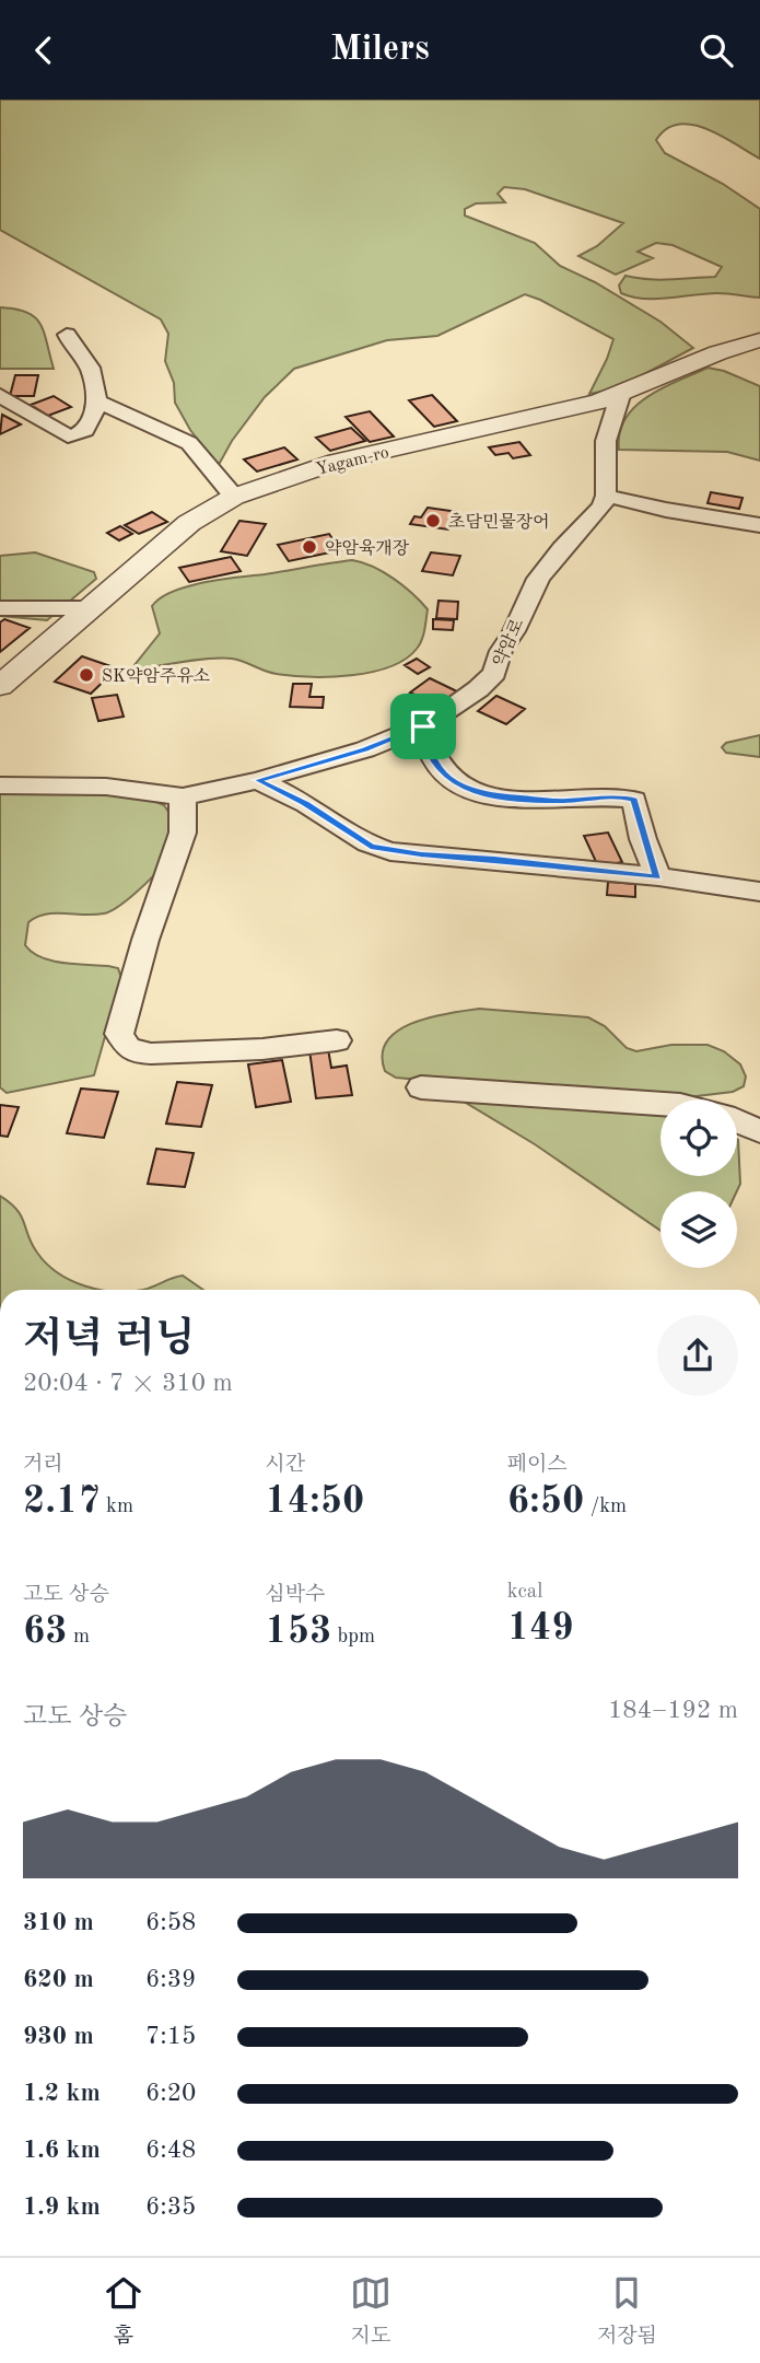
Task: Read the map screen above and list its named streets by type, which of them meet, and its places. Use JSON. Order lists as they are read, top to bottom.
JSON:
{
  "streets": {
    "street": ["Yagam-ro", "약암로"]
  },
  "places": ["초담민물장어", "약암육개장", "SK약암주유소"],
  "page": {
    "header": "Milers",
    "heading": ["저녁 러닝", "20:04 · 7 × 310 m"],
    "stats": [
      ["거리", "2.17 km"],
      ["시간", "14:50"],
      ["페이스", "6:50 /km"],
      ["고도 상승", "63 m"],
      ["심박수", "153 bpm"],
      ["kcal", "149"]
    ],
    "chart": ["고도 상승", "184–192 m"],
    "list": [
      {
        "name": "310 m",
        "note": "6:58"
      },
      {
        "name": "620 m",
        "note": "6:39"
      },
      {
        "name": "930 m",
        "note": "7:15"
      },
      {
        "name": "1.2 km",
        "note": "6:20"
      },
      {
        "name": "1.6 km",
        "note": "6:48"
      },
      {
        "name": "1.9 km",
        "note": "6:35"
      }
    ],
    "tabs": ["홈", "지도", "저장됨"]
  }
}
